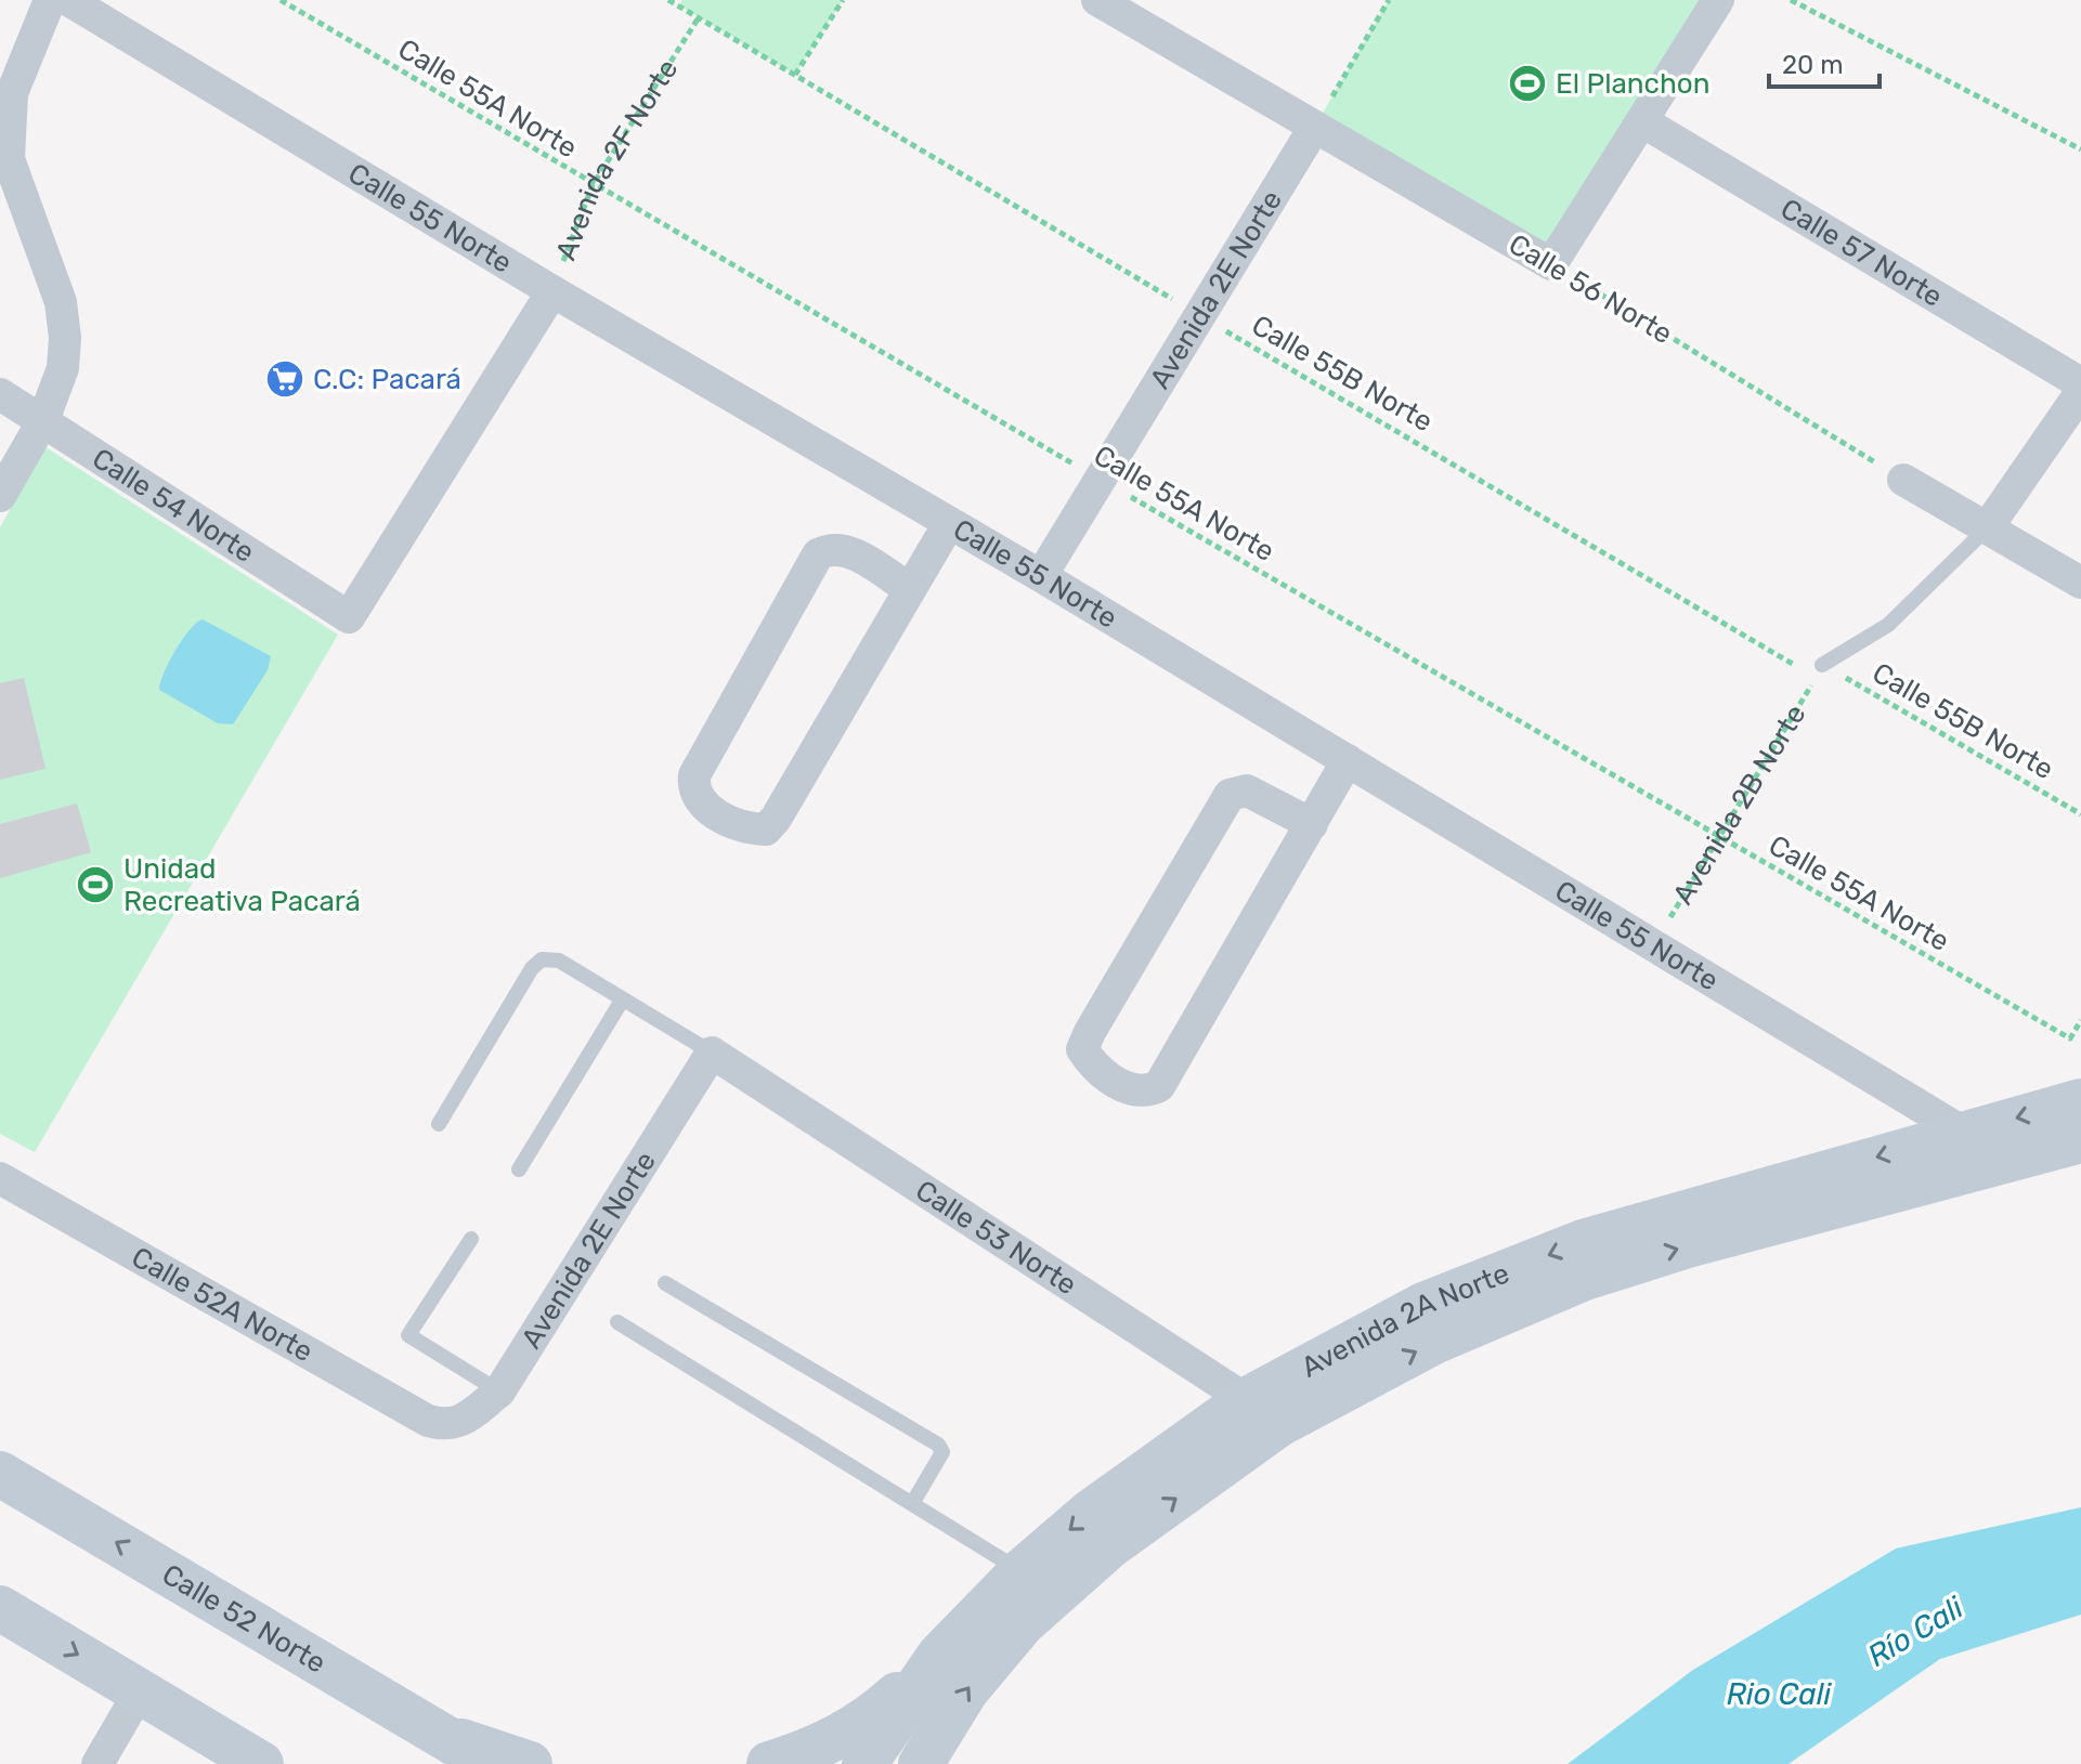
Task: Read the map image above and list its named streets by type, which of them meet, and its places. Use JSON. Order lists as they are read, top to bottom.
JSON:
{
  "streets": {
    "main road": ["Avenida 2A Norte", "Calle 52 Norte"],
    "street": [
      "Avenida 2F Norte",
      "Calle 55 Norte",
      "Calle 57 Norte",
      "Avenida 2E Norte",
      "Calle 56 Norte",
      "Calle 54 Norte",
      "Calle 53 Norte",
      "Calle 52A Norte"
    ],
    "path": ["Calle 55A Norte", "Calle 55B Norte", "Avenida 2B Norte"]
  },
  "crossings": [
    ["Calle 55A Norte", "Avenida 2F Norte"],
    ["Calle 55A Norte", "Avenida 2E Norte"],
    ["Calle 55A Norte", "Avenida 2B Norte"],
    ["Avenida 2F Norte", "Calle 55 Norte"],
    ["Avenida 2F Norte", "Calle 55B Norte"],
    ["Avenida 2F Norte", "Calle 54 Norte"],
    ["Calle 55 Norte", "Avenida 2E Norte"],
    ["Calle 55 Norte", "Avenida 2B Norte"],
    ["Calle 55 Norte", "Avenida 2A Norte"],
    ["Avenida 2E Norte", "Calle 56 Norte"],
    ["Avenida 2E Norte", "Calle 55B Norte"],
    ["Avenida 2E Norte", "Calle 53 Norte"],
    ["Avenida 2E Norte", "Calle 52A Norte"],
    ["Calle 55B Norte", "Avenida 2B Norte"],
    ["Calle 53 Norte", "Avenida 2A Norte"]
  ],
  "water": ["Río Cali", "Rio Cali"],
  "places": {
    "sports": ["El Planchon", "Unidad Recreativa Pacará"],
    "supermarket": ["C.C: Pacará"]
  },
  "scale_bar": "20 m"
}
